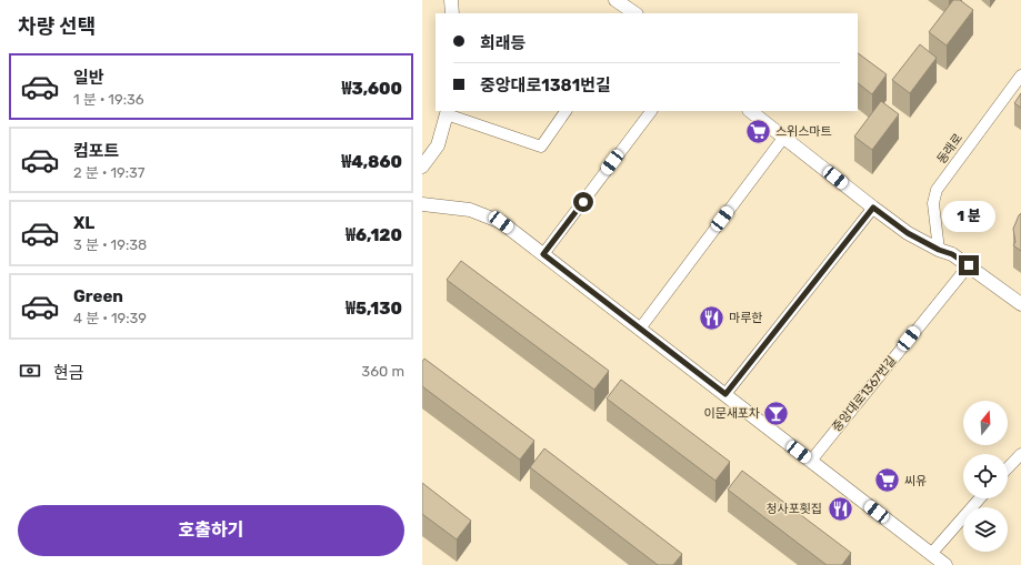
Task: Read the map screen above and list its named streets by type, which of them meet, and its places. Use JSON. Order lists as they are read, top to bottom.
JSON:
{
  "streets": {
    "street": ["동래로", "중앙대로1367번길"]
  },
  "places": {
    "supermarket": ["스위스마트", "씨유"],
    "restaurant": ["마루한", "청사포횟집"],
    "bar": ["이문새포차"]
  },
  "north": "top",
  "page": {
    "heading": "차량 선택",
    "banner": ["희래등", "중앙대로1381번길"],
    "list": [
      {
        "name": "일반",
        "note": "1 분 · 19:36",
        "value": "₩3,600"
      },
      {
        "name": "컴포트",
        "note": "2 분 · 19:37",
        "value": "₩4,860"
      },
      {
        "name": "XL",
        "note": "3 분 · 19:38",
        "value": "₩6,120"
      },
      {
        "name": "Green",
        "note": "4 분 · 19:39",
        "value": "₩5,130"
      }
    ],
    "bubble": "1 분",
    "pay": ["현금", "360 m"],
    "buttons": "호출하기"
  }
}
